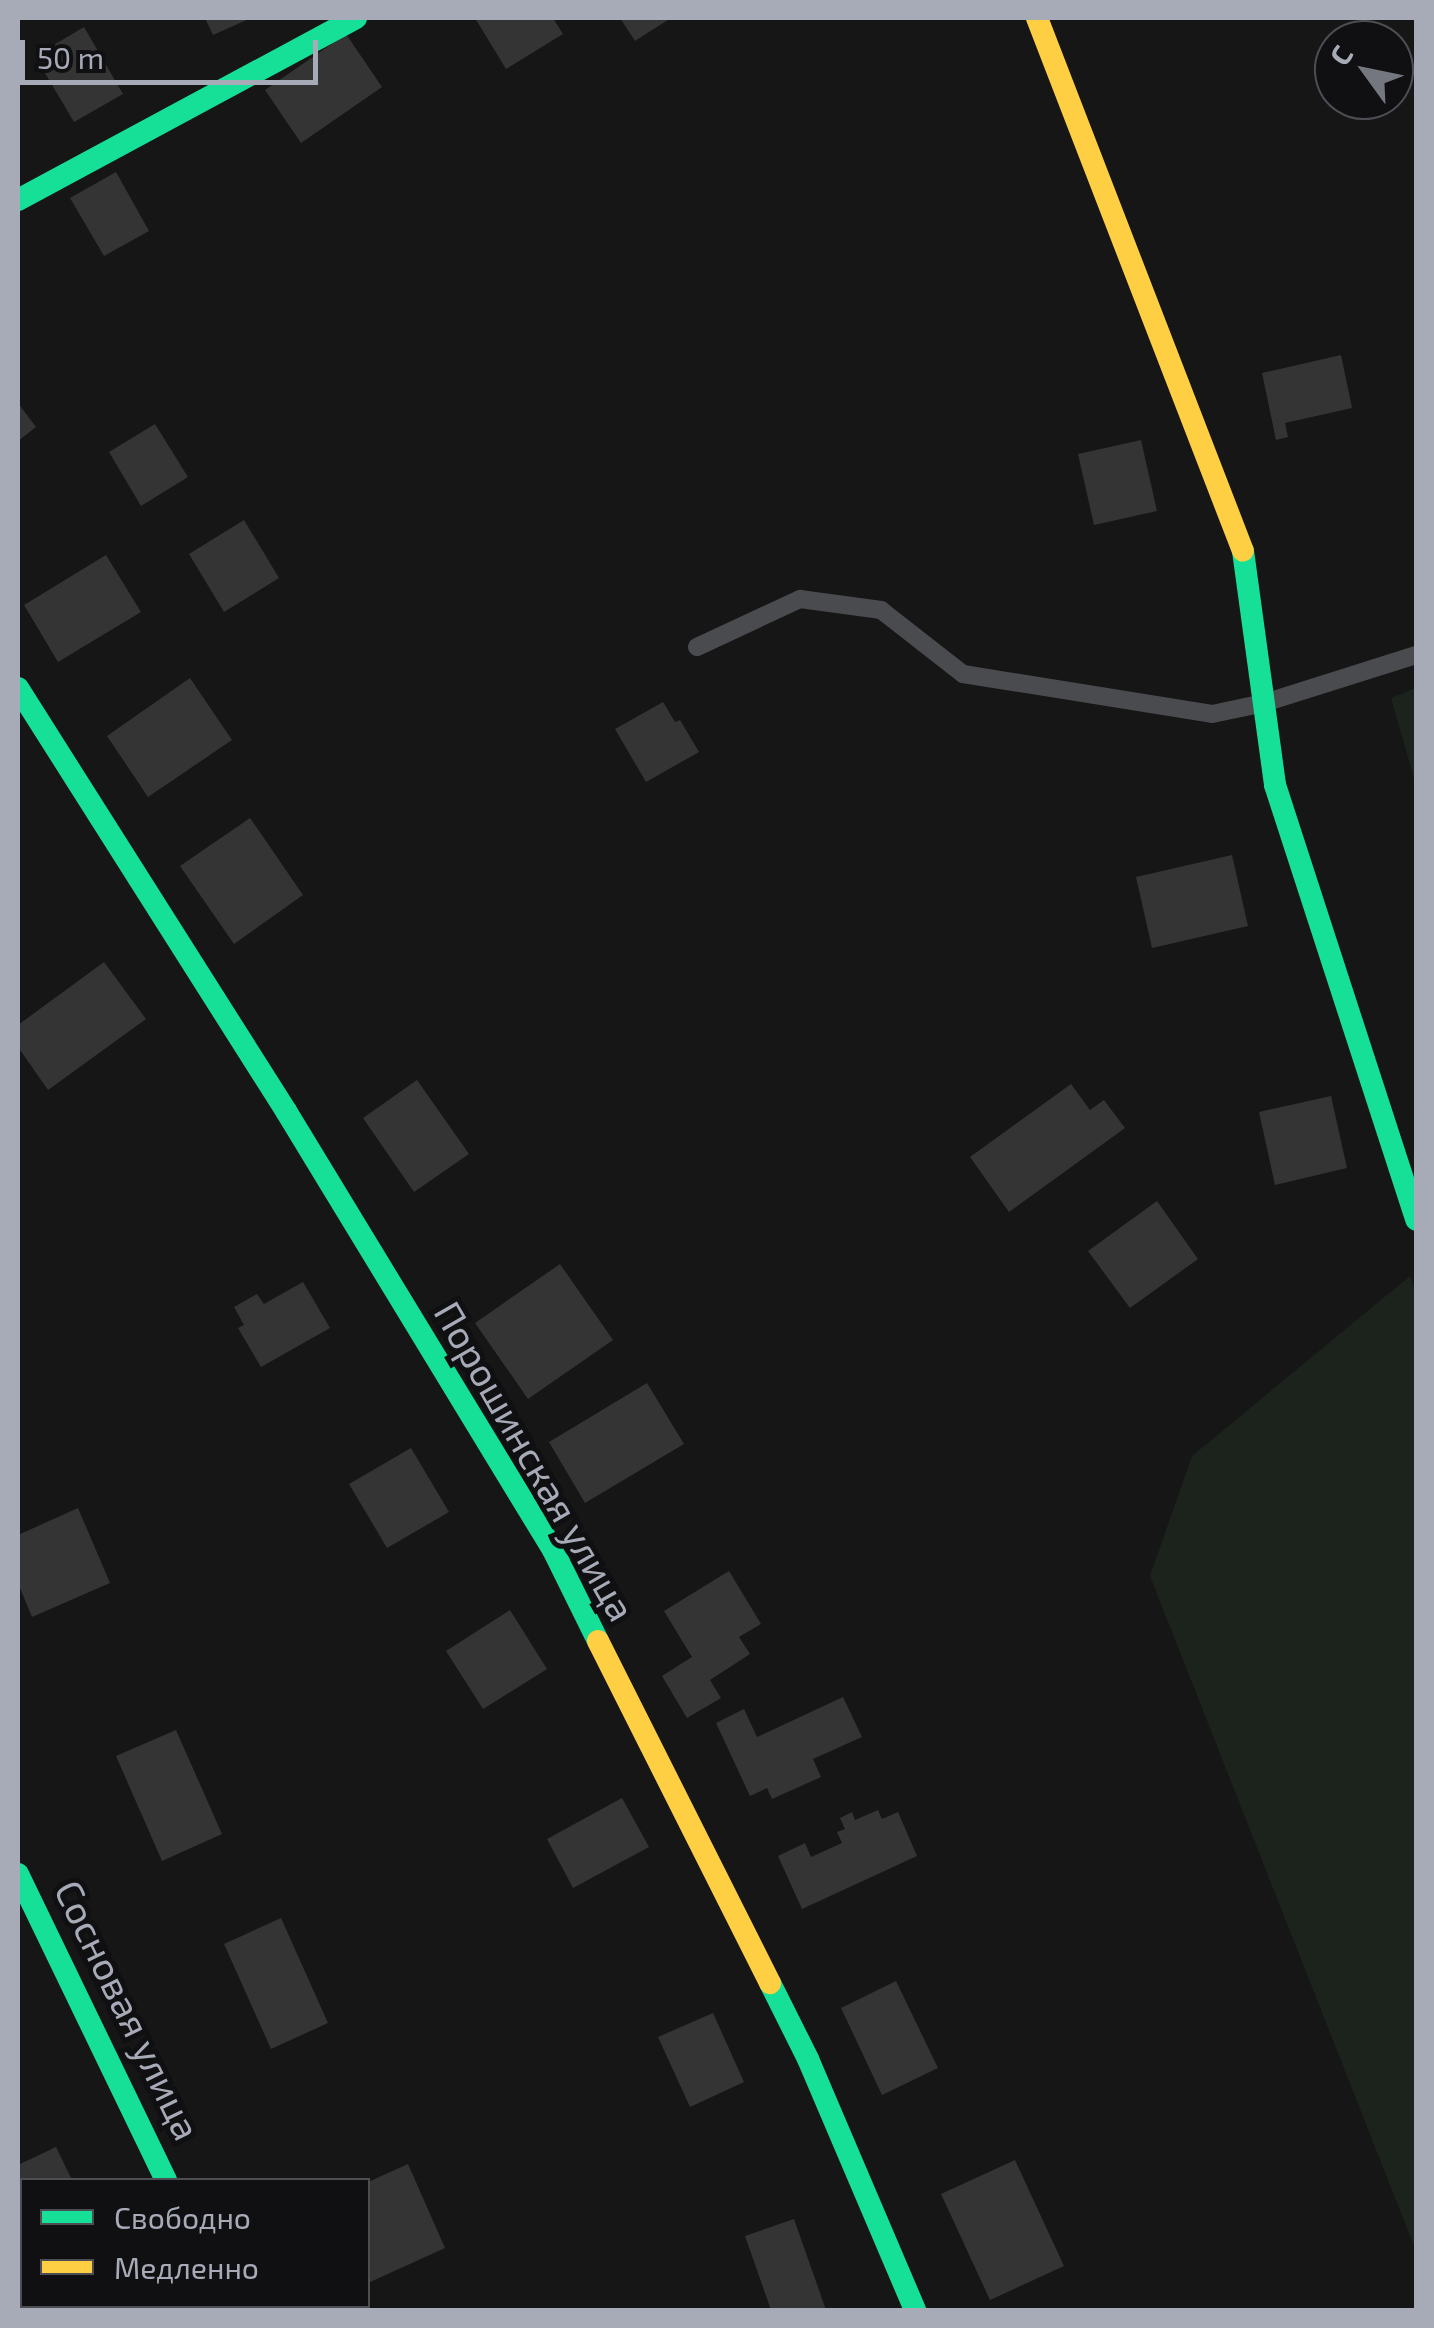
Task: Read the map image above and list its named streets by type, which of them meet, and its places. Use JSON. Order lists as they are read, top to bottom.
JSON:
{
  "streets": {
    "street": ["Порошинская улица", "Сосновая улица"]
  },
  "legend": ["Свободно", "Медленно"],
  "scale_bar": "50 m",
  "north": "top left"
}
